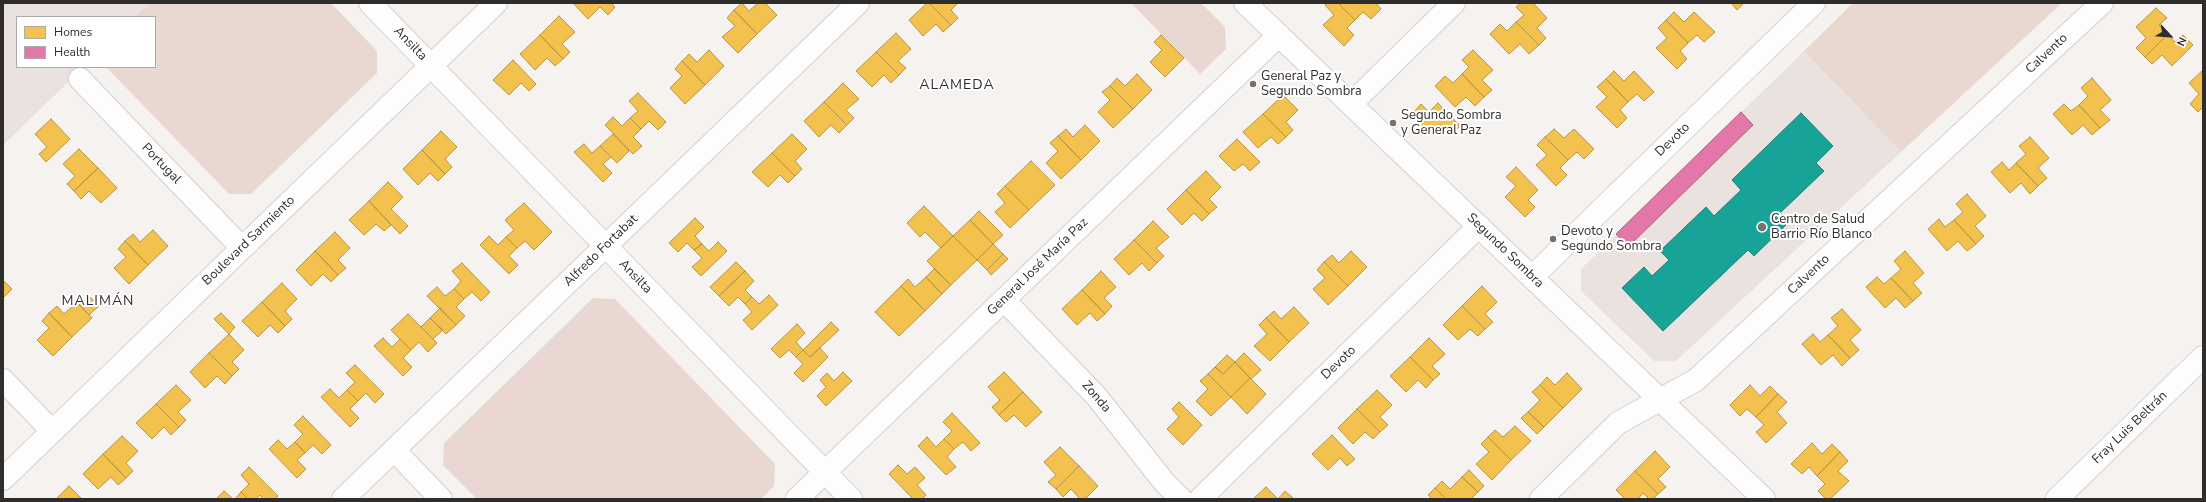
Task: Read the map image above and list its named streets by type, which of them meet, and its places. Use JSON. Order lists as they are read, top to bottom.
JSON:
{
  "streets": {
    "street": [
      "Ansilta",
      "Calvento",
      "Devoto",
      "Portugal",
      "Boulevard Sarmiento",
      "Alfredo Fortabat",
      "Segundo Sombra",
      "General José María Paz",
      "Zonda",
      "Fray Luis Beltrán"
    ]
  },
  "crossings": [
    ["Ansilta", "Boulevard Sarmiento"],
    ["Ansilta", "Alfredo Fortabat"],
    ["Ansilta", "General José María Paz"],
    ["Calvento", "Segundo Sombra"],
    ["Devoto", "Segundo Sombra"],
    ["Portugal", "Boulevard Sarmiento"],
    ["Segundo Sombra", "General José María Paz"],
    ["General José María Paz", "Zonda"]
  ],
  "districts": ["ALAMEDA", "MALIMÁN"],
  "places": [
    "General Paz y Segundo Sombra",
    "Segundo Sombra y General Paz",
    "Centro de Salud Barrio Río Blanco",
    "Devoto y Segundo Sombra"
  ],
  "legend": ["Homes", "Health"],
  "north": "bottom right"
}
